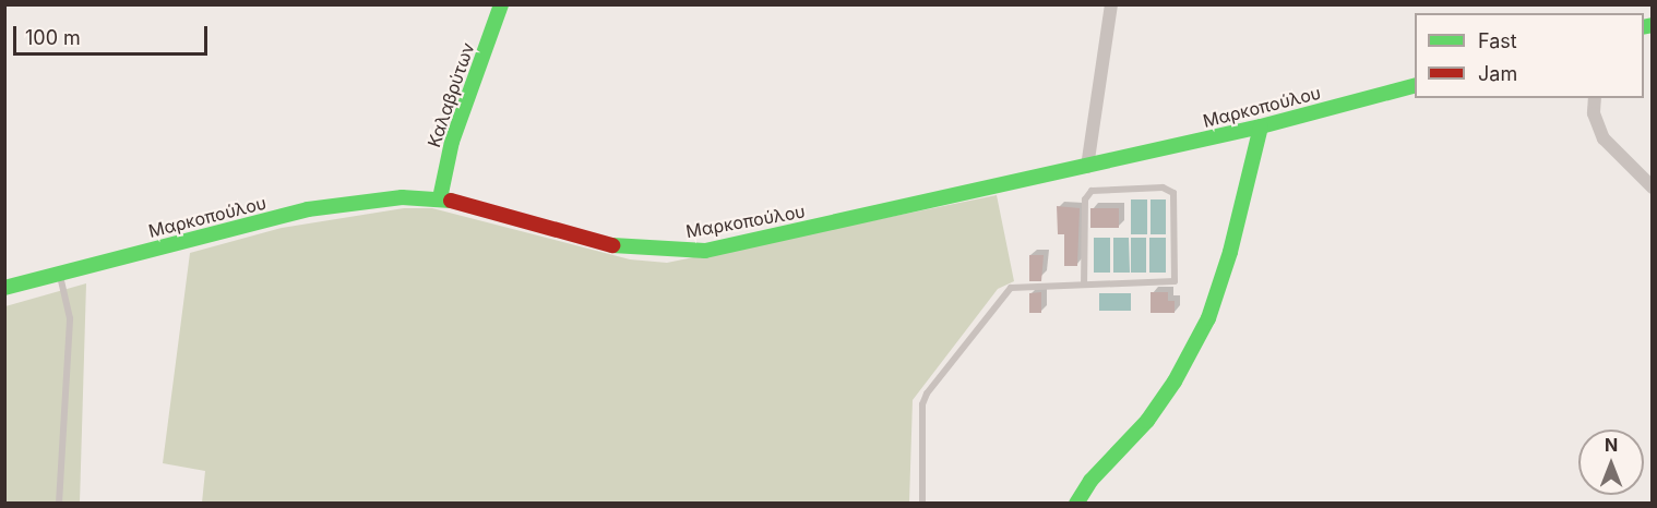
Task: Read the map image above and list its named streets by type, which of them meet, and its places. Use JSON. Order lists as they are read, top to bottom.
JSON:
{
  "streets": {
    "street": ["Καλαβρύτων", "Μαρκοπούλου"]
  },
  "crossings": [
    ["Καλαβρύτων", "Μαρκοπούλου"]
  ],
  "legend": ["Fast", "Jam"],
  "scale_bar": "100 m",
  "north": "top"
}
